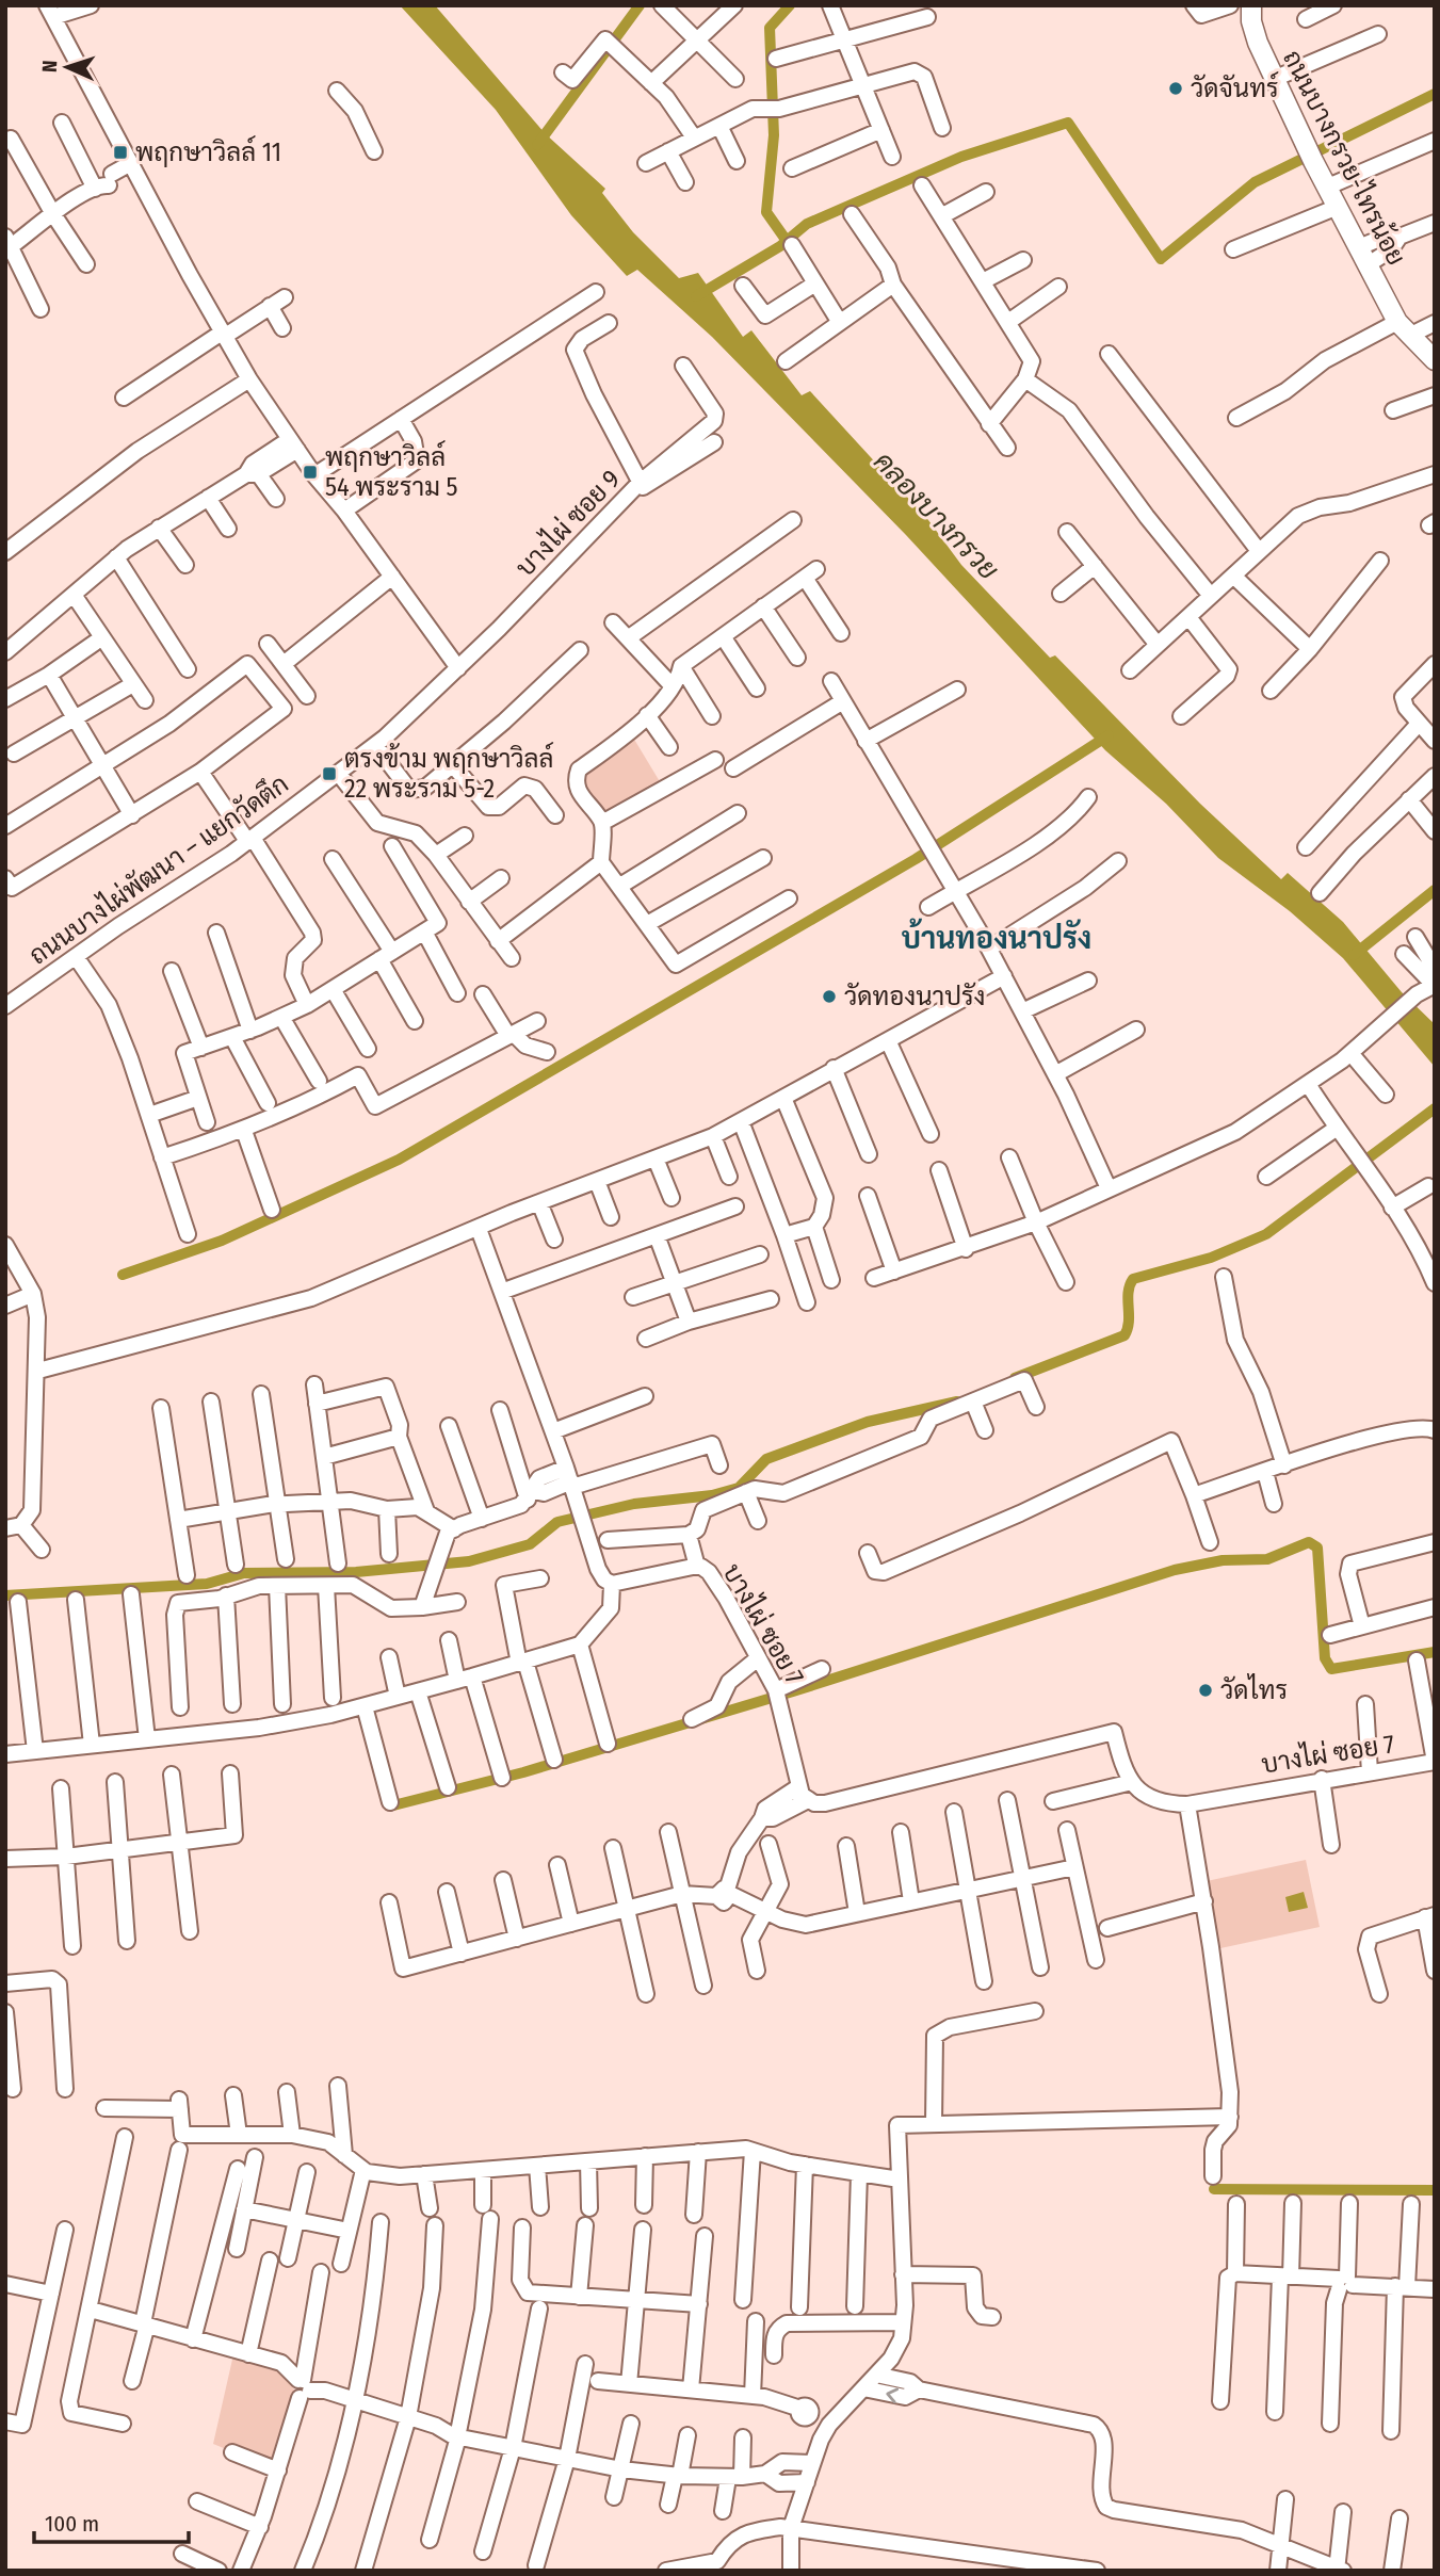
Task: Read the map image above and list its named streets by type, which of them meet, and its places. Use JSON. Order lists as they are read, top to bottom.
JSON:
{
  "streets": {
    "main road": ["ถนนบางกรวย-ไทรน้อย"],
    "street": ["บางไผ่ ซอย 9", "ถนนบางไผ่พัฒนา – แยกวัดตึก", "บางไผ่ ซอย 7"]
  },
  "crossings": [
    ["บางไผ่ ซอย 9", "ถนนบางไผ่พัฒนา – แยกวัดตึก"]
  ],
  "districts": ["บ้านทองนาปรัง"],
  "water": ["คลองบางกรวย"],
  "places": {
    "other": ["วัดจันทร์", "วัดทองนาปรัง", "วัดไทร"],
    "transit": ["พฤกษาวิลล์ 11", "พฤกษาวิลล์ 54 พระราม 5", "ตรงข้าม พฤกษาวิลล์ 22 พระราม 5-2"]
  },
  "scale_bar": "100 m",
  "north": "left"
}
